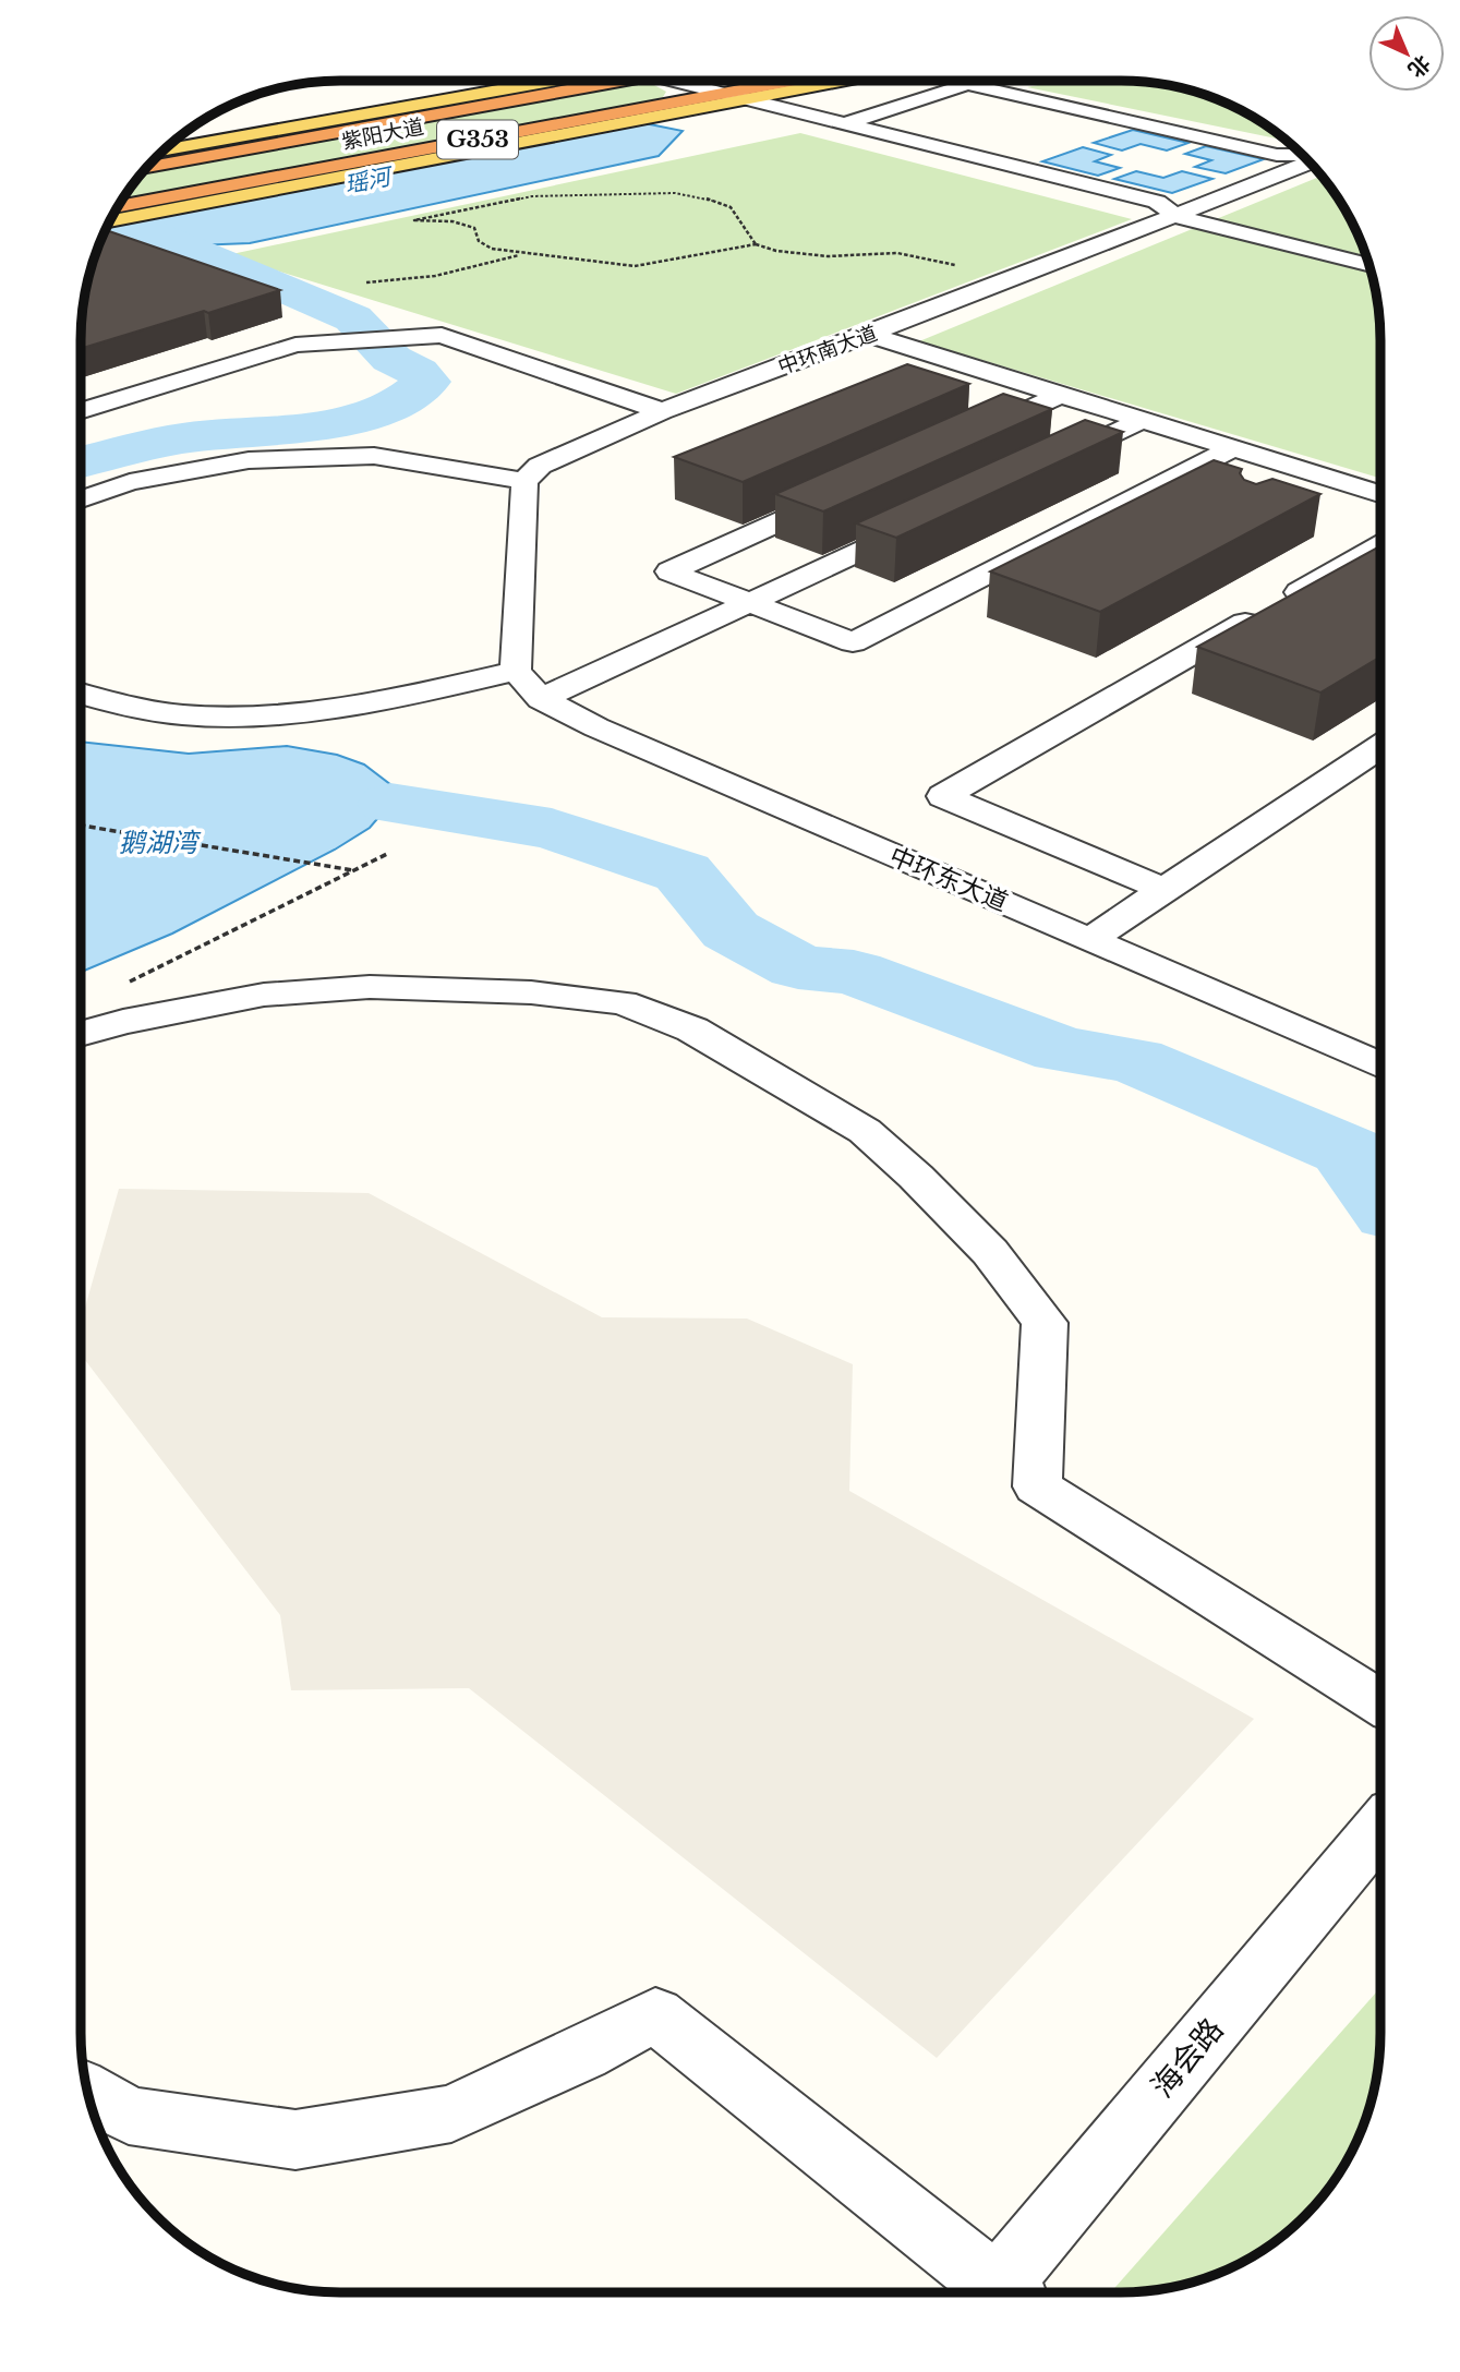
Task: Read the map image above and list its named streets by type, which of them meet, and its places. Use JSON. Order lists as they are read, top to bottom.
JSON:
{
  "streets": {
    "highway": ["紫阳大道", "G353"],
    "street": ["中环南大道", "中环东大道", "海会路"]
  },
  "water": ["瑶河", "鹅湖湾"],
  "north": "bottom right"
}
